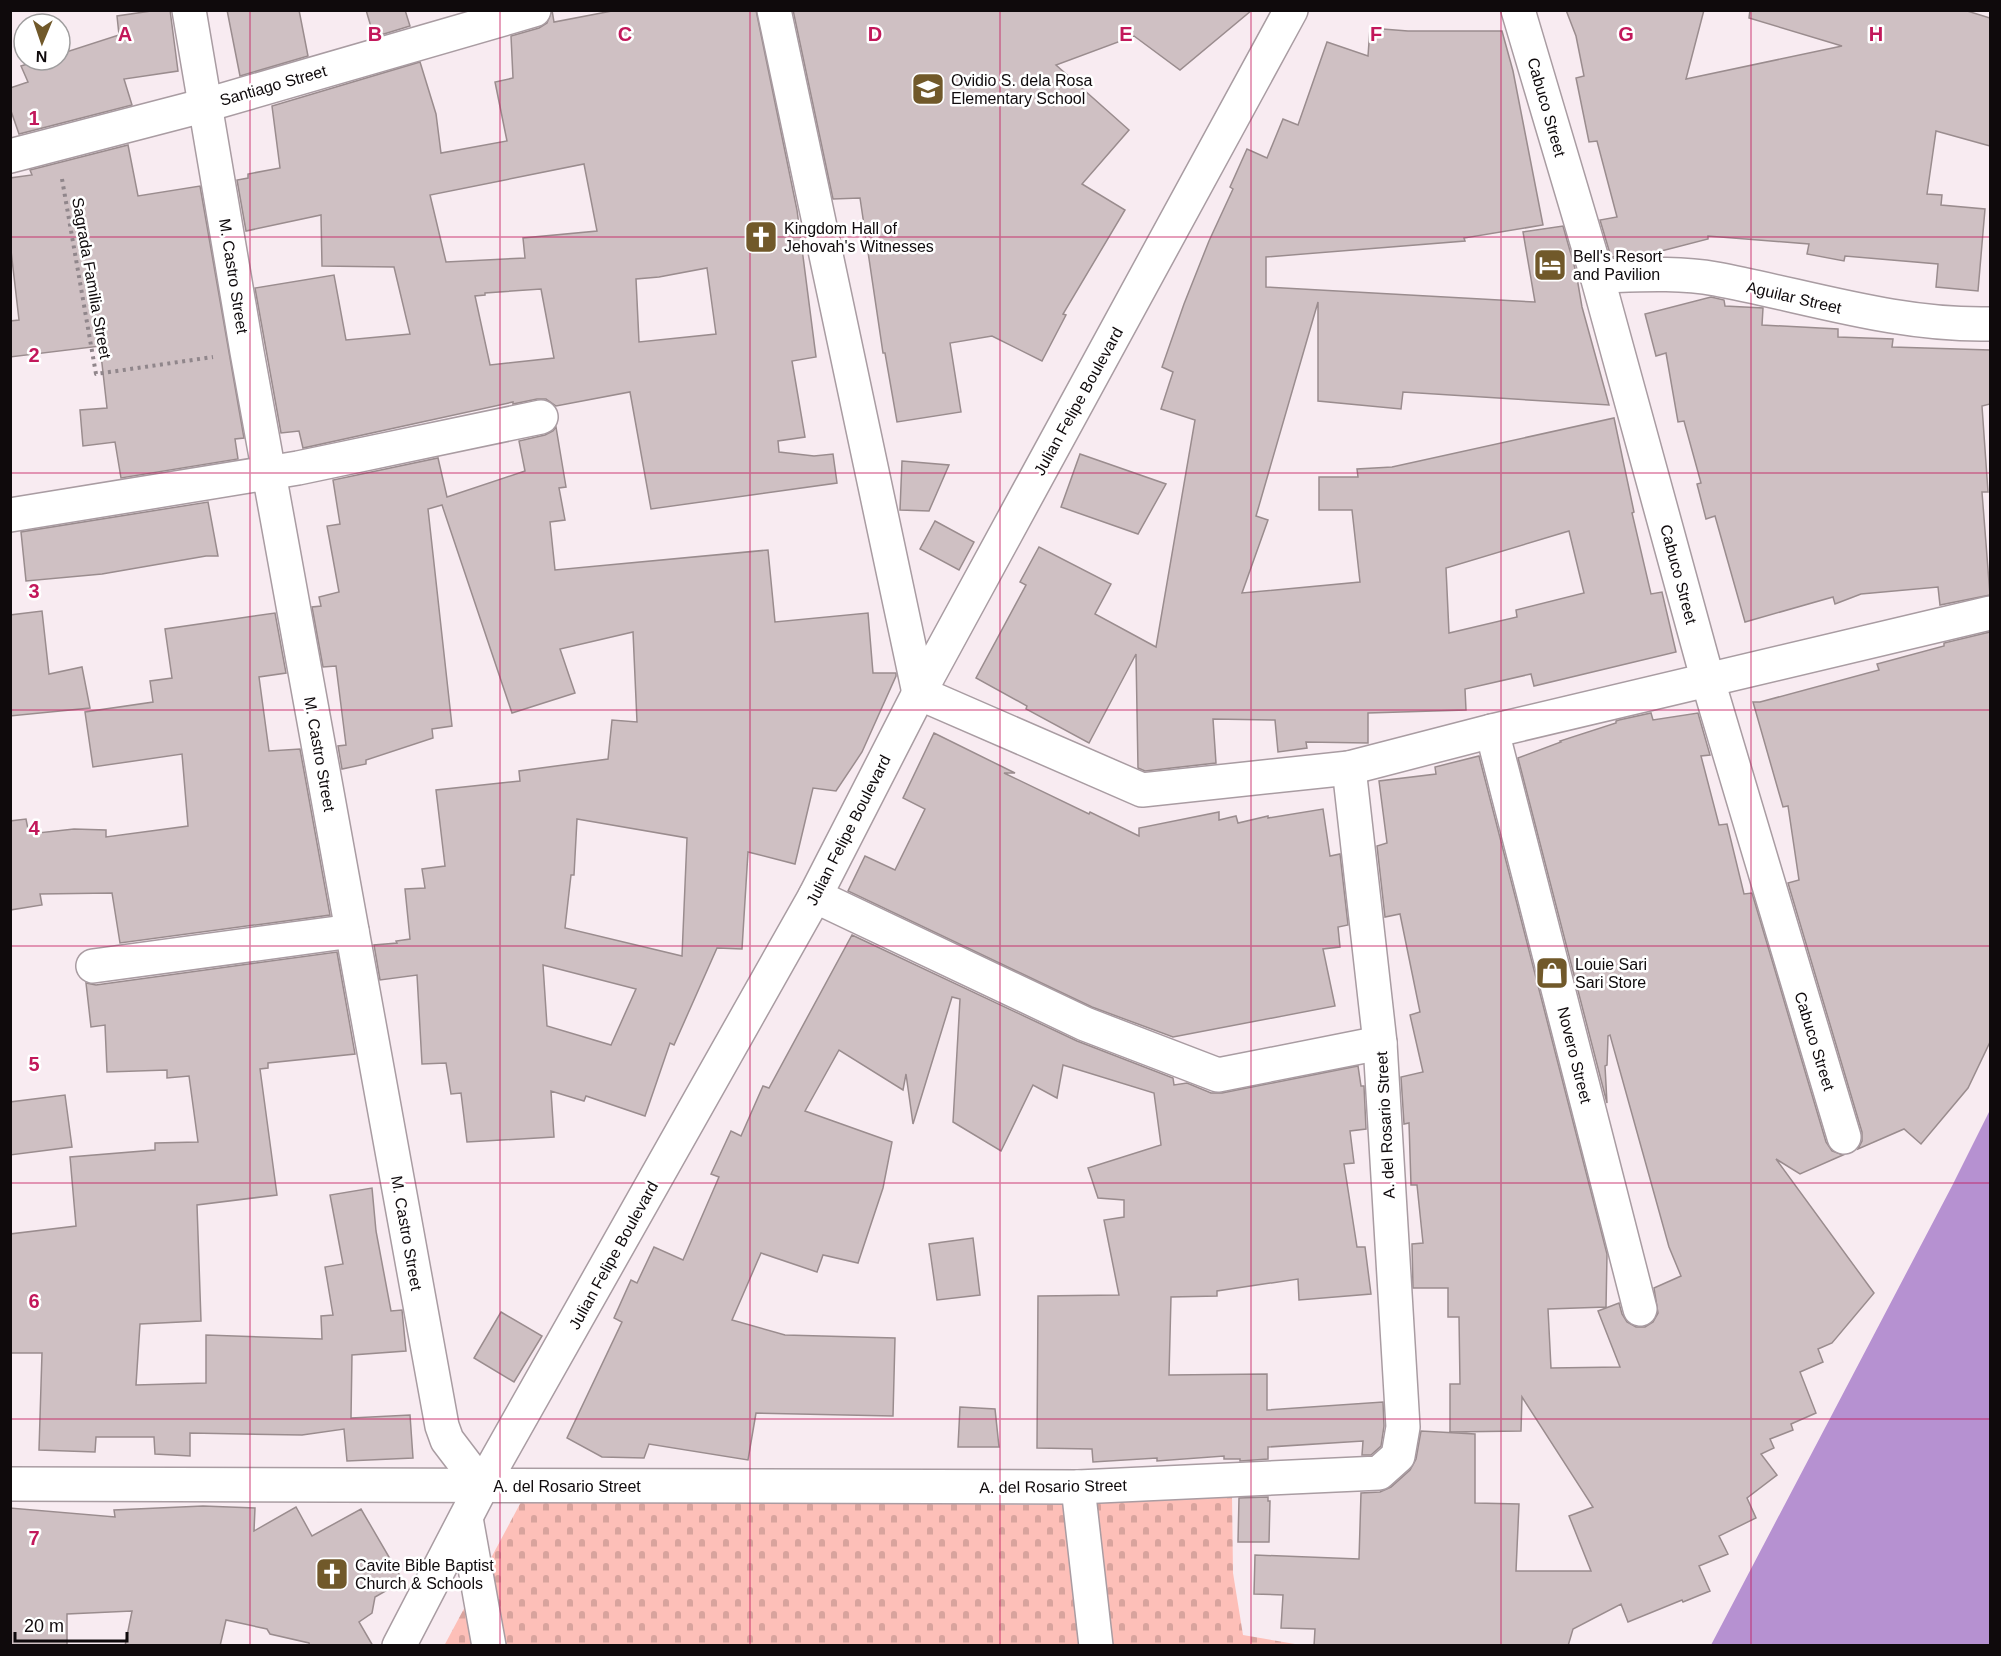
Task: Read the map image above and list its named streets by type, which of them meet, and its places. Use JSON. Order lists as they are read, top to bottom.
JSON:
{
  "streets": {
    "street": [
      "Santiago Street",
      "Cabuco Street",
      "M. Castro Street",
      "Aguilar Street",
      "Julian Felipe Boulevard",
      "Novero Street",
      "A. del Rosario Street"
    ],
    "path": ["Sagrada Familia Street"]
  },
  "crossings": [
    ["Santiago Street", "M. Castro Street"],
    ["Santiago Street", "Sagrada Familia Street"],
    ["Cabuco Street", "Aguilar Street"],
    ["M. Castro Street", "Sagrada Familia Street"],
    ["M. Castro Street", "Julian Felipe Boulevard"],
    ["M. Castro Street", "A. del Rosario Street"],
    ["Julian Felipe Boulevard", "A. del Rosario Street"]
  ],
  "places": {
    "school or university": ["Ovidio S. dela Rosa Elementary School"],
    "church": ["Kingdom Hall of Jehovah's Witnesses", "Cavite Bible Baptist Church & Schools"],
    "hotel": ["Bell's Resort and Pavilion"],
    "shop": ["Louie Sari Sari Store"]
  },
  "scale_bar": "20 m",
  "north": "bottom",
  "grid": {
    "columns": [
      "A",
      "B",
      "C",
      "D",
      "E",
      "F",
      "G",
      "H"
    ],
    "rows": [
      "1",
      "2",
      "3",
      "4",
      "5",
      "6",
      "7"
    ]
  }
}
